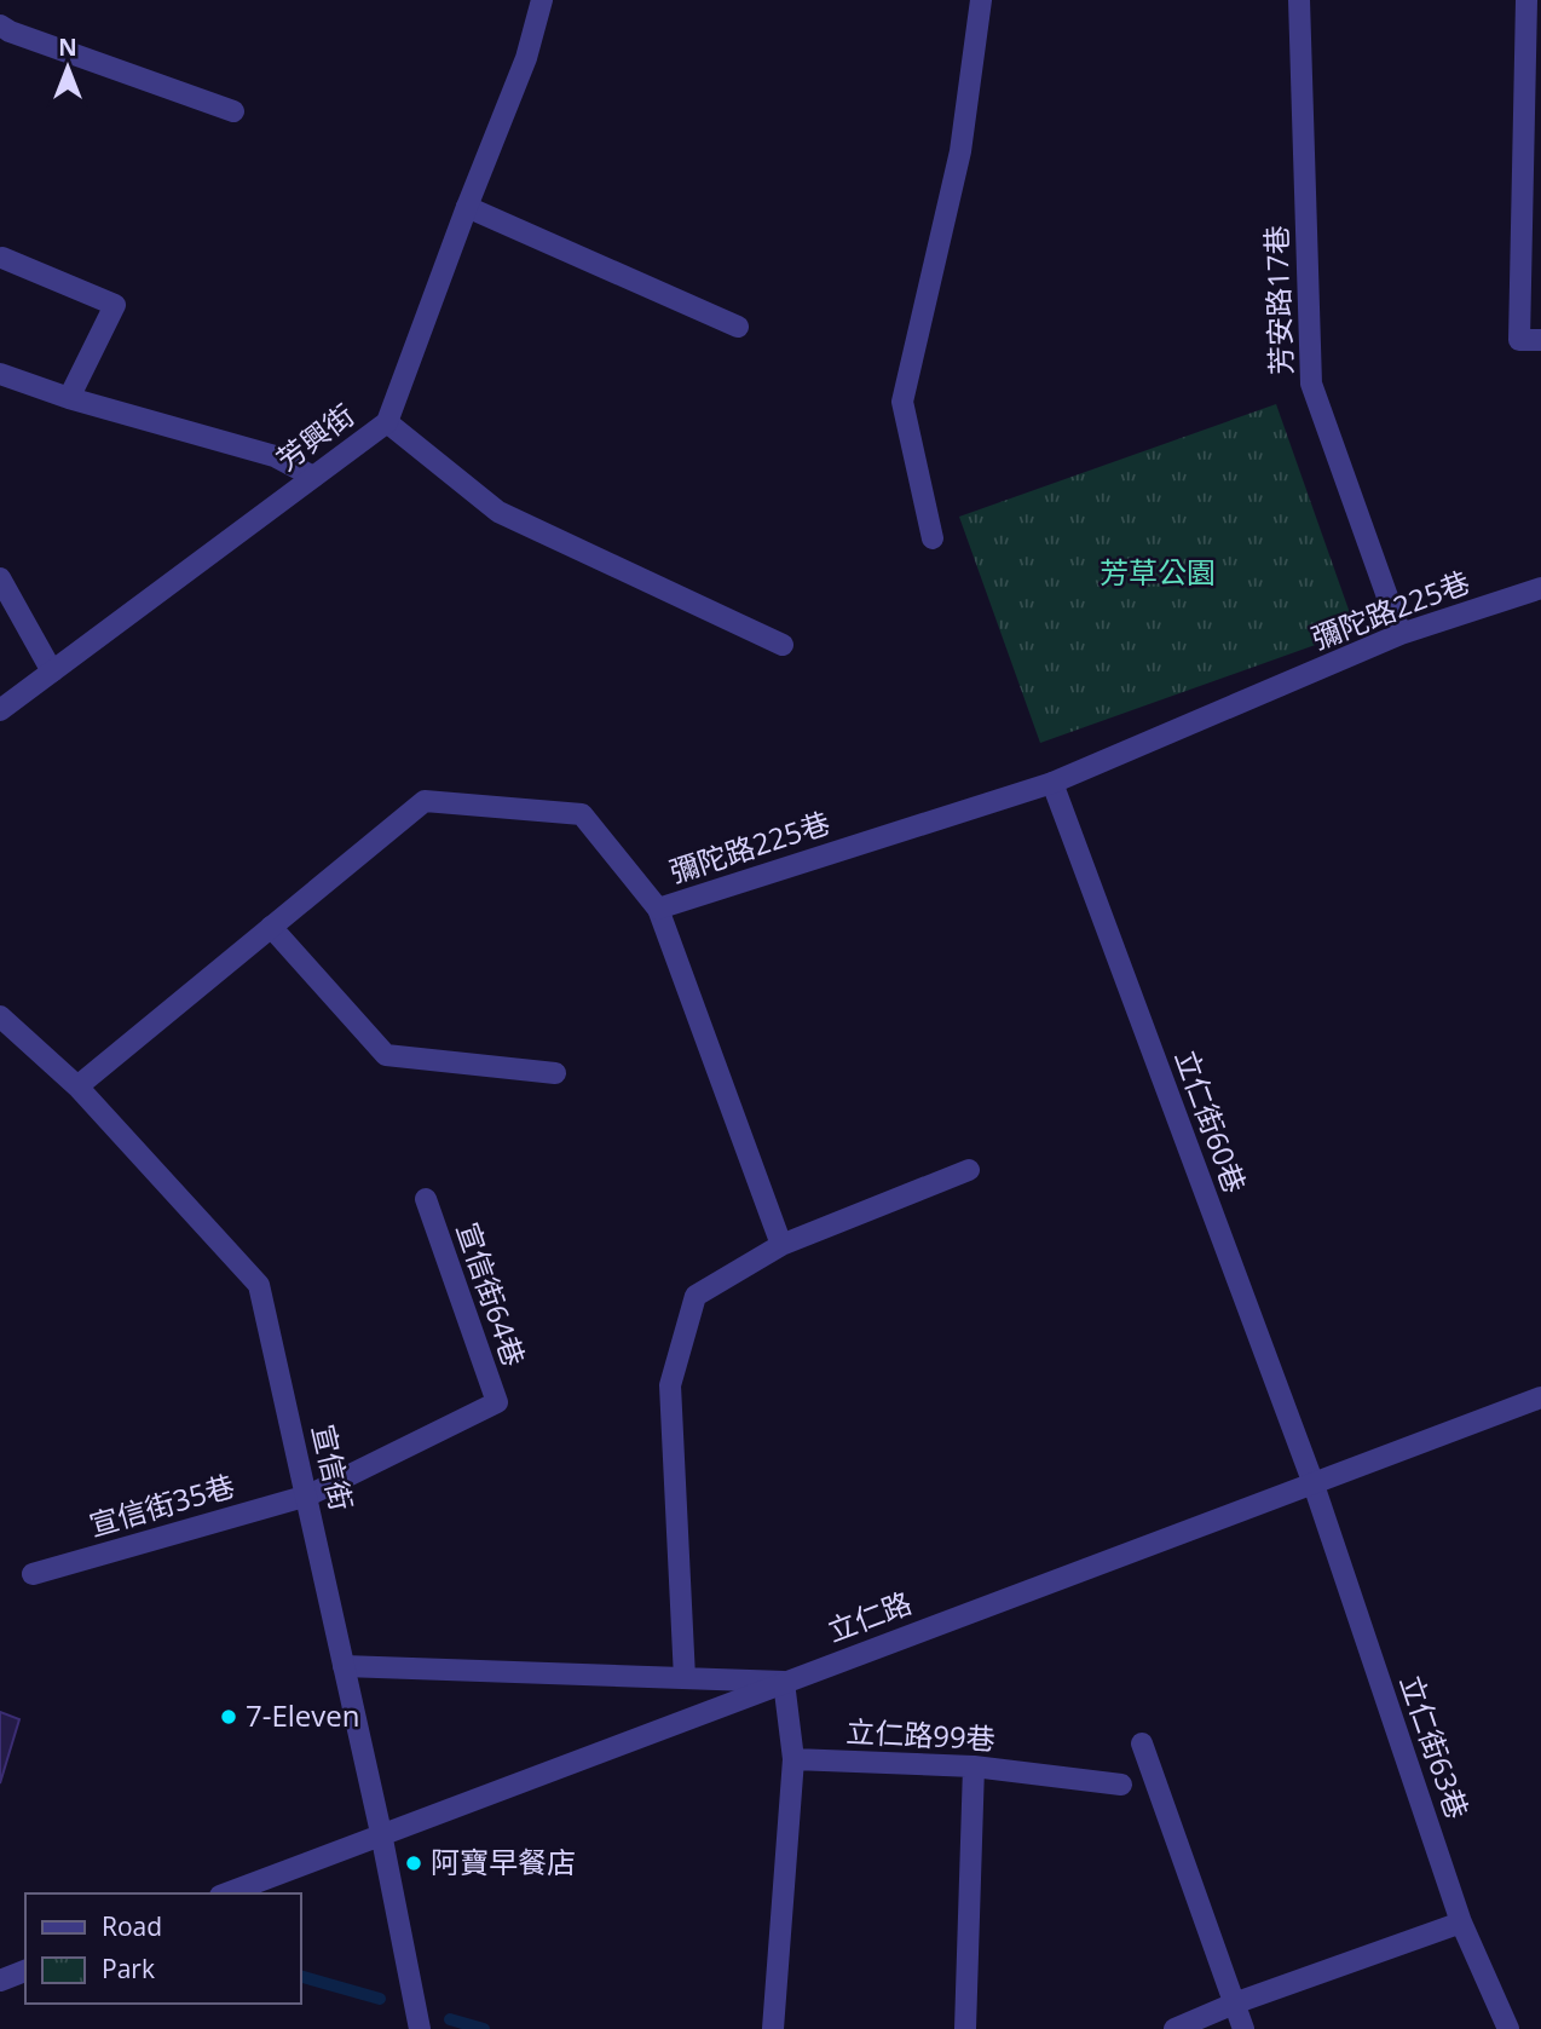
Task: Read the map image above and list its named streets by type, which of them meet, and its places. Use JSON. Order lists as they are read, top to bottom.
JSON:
{
  "streets": {
    "street": [
      "芳安路17巷",
      "芳興街",
      "彌陀路225巷",
      "立仁街60巷",
      "宣信街64巷",
      "宣信街",
      "宣信街35巷",
      "立仁路",
      "立仁路99巷",
      "立仁街63巷"
    ]
  },
  "crossings": [
    ["芳安路17巷", "彌陀路225巷"],
    ["彌陀路225巷", "立仁街60巷"],
    ["彌陀路225巷", "宣信街"],
    ["立仁街60巷", "立仁路"],
    ["立仁街60巷", "立仁街63巷"],
    ["宣信街64巷", "宣信街"],
    ["宣信街64巷", "宣信街35巷"],
    ["宣信街", "宣信街35巷"],
    ["宣信街", "立仁路"],
    ["立仁路", "立仁街63巷"]
  ],
  "parks": ["芳草公園"],
  "places": ["7-Eleven", "阿寶早餐店"],
  "legend": ["Road", "Park"],
  "north": "top"
}
